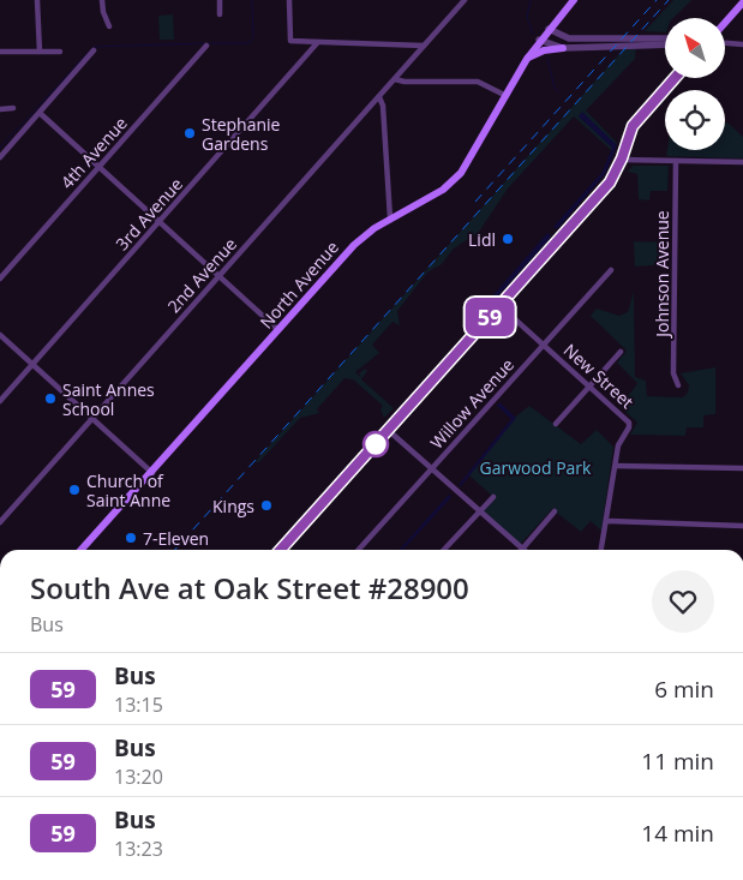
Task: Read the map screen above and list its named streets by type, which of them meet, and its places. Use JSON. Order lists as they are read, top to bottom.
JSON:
{
  "streets": {
    "main road": ["North Avenue"],
    "street": [
      "4th Avenue",
      "3rd Avenue",
      "Johnson Avenue",
      "2nd Avenue",
      "New Street",
      "Willow Avenue"
    ]
  },
  "crossings": [
    ["New Street", "Willow Avenue"]
  ],
  "parks": ["Garwood Park"],
  "places": [
    "Stephanie Gardens",
    "Lidl",
    "Saint Annes School",
    "Church of Saint Anne",
    "Kings",
    "7-Eleven"
  ],
  "lines": ["bus line 59"],
  "north": "top left",
  "page": {
    "on_map": "59",
    "heading": ["South Ave at Oak Street #28900", "Bus"],
    "list": [
      {
        "mark": "59",
        "name": "Bus",
        "note": "13:15",
        "value": "6 min"
      },
      {
        "mark": "59",
        "name": "Bus",
        "note": "13:20",
        "value": "11 min"
      },
      {
        "mark": "59",
        "name": "Bus",
        "note": "13:23",
        "value": "14 min"
      }
    ]
  }
}
